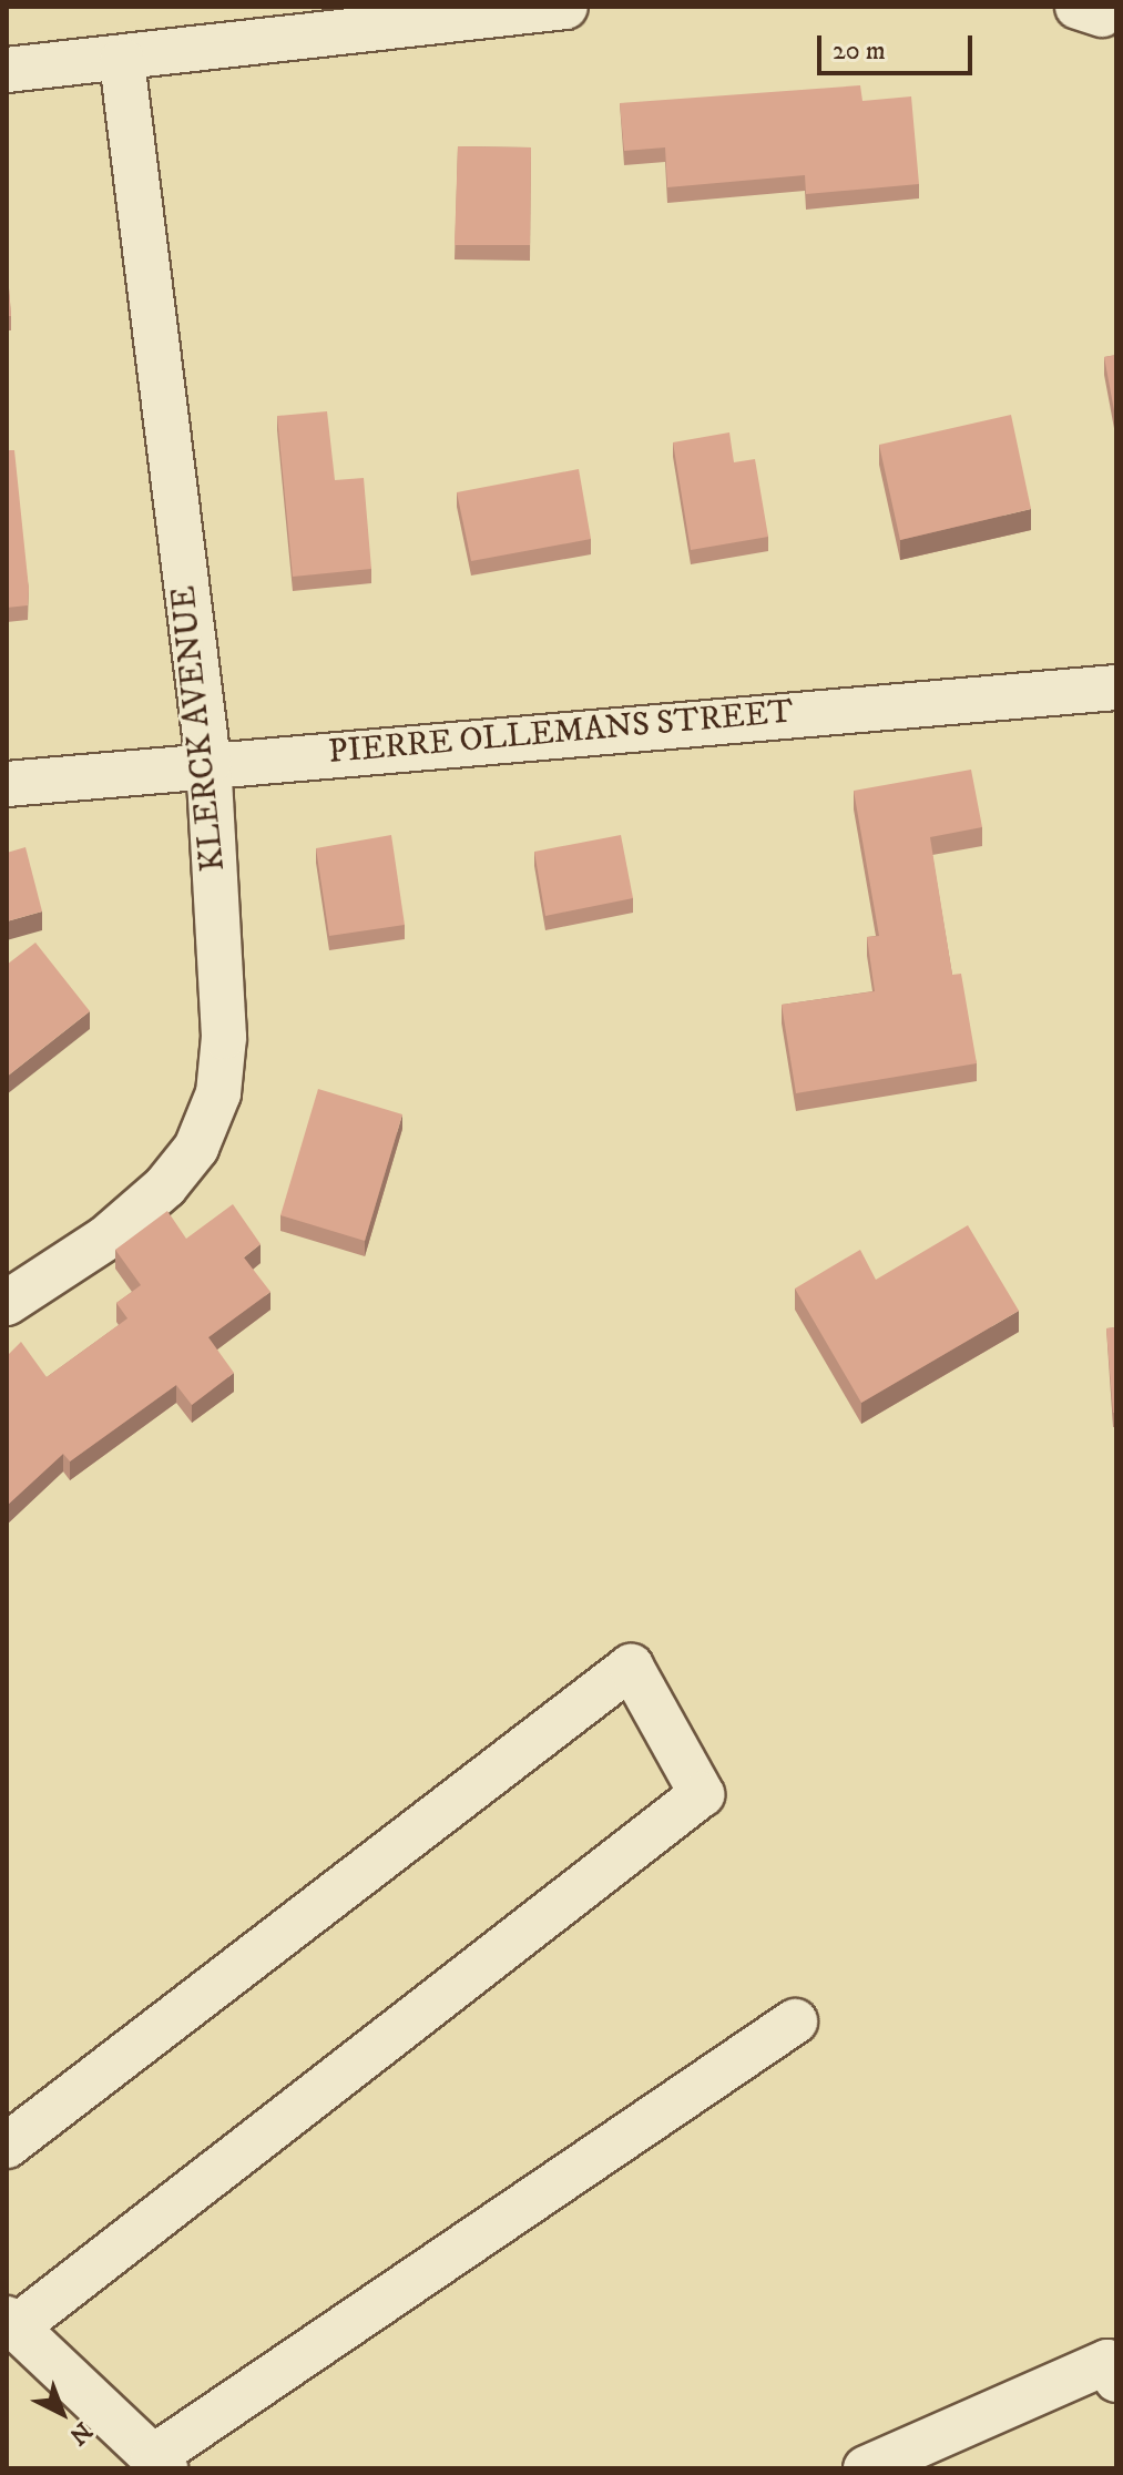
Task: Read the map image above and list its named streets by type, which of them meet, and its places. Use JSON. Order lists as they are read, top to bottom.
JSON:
{
  "streets": {
    "street": ["KLERCK AVENUE", "PIERRE OLLEMANS STREET"]
  },
  "crossings": [
    ["KLERCK AVENUE", "PIERRE OLLEMANS STREET"]
  ],
  "scale_bar": "20 m",
  "north": "bottom right"
}
